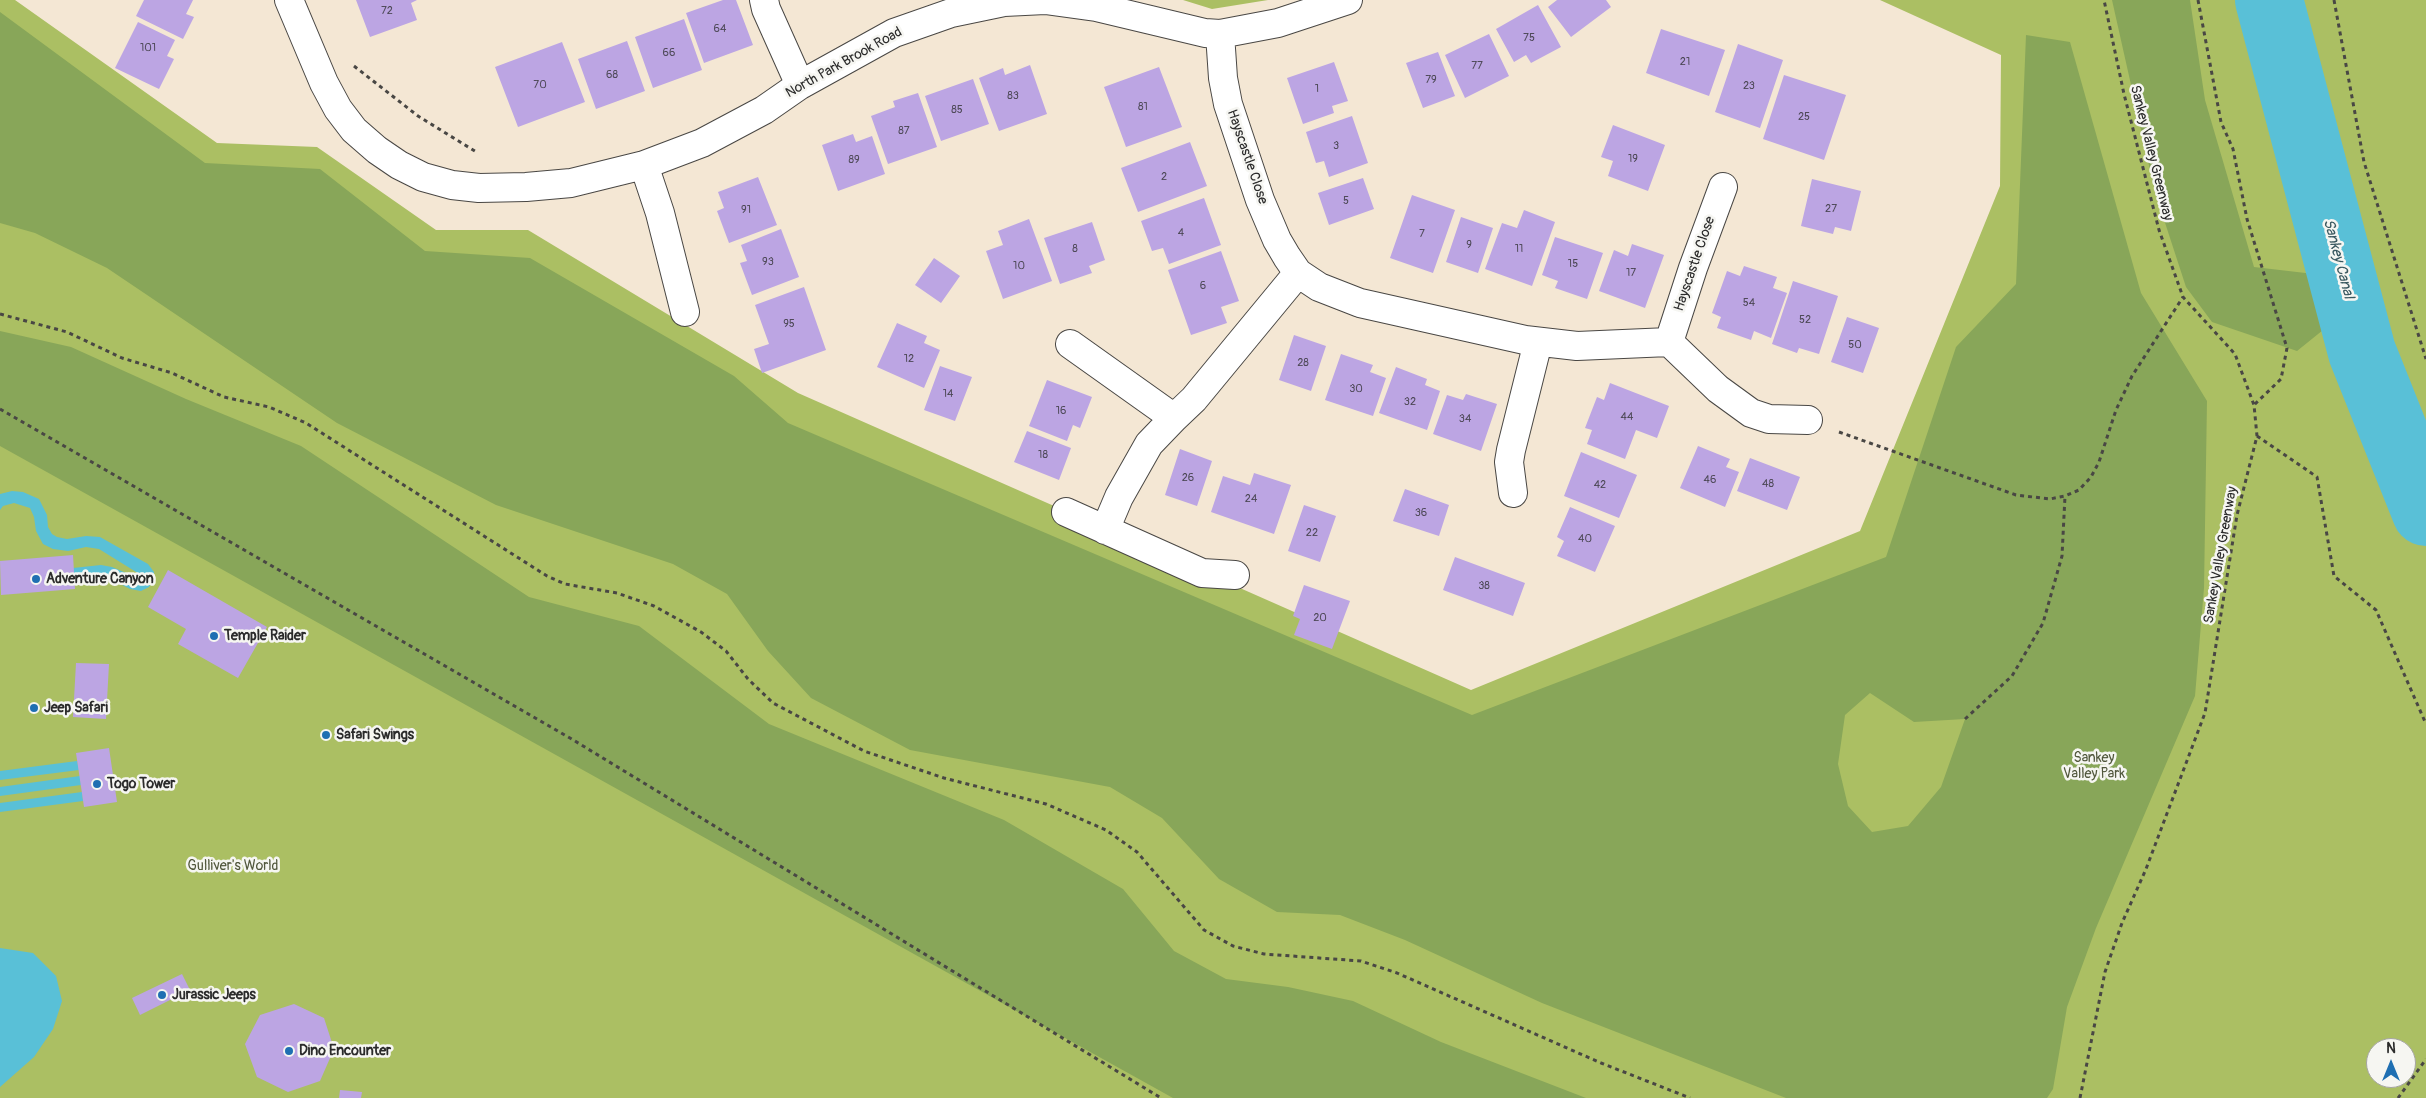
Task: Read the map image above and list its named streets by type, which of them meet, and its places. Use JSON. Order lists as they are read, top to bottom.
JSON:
{
  "streets": {
    "street": ["North Park Brook Road", "Hayscastle Close"],
    "path": ["Sankey Valley Greenway"]
  },
  "crossings": [
    ["North Park Brook Road", "Hayscastle Close"]
  ],
  "water": ["Sankey Canal"],
  "parks": ["Sankey Valley Park", "Gulliver's World"],
  "places": [
    "Adventure Canyon",
    "Temple Raider",
    "Jeep Safari",
    "Safari Swings",
    "Togo Tower",
    "Jurassic Jeeps",
    "Dino Encounter"
  ],
  "house_numbers": [
    "72",
    "64",
    "75",
    "101",
    "66",
    "21",
    "77",
    "68",
    "79",
    "70",
    "23",
    "1",
    "83",
    "81",
    "85",
    "25",
    "87",
    "3",
    "19",
    "89",
    "2",
    "5",
    "27",
    "91",
    "4",
    "7",
    "9",
    "8",
    "11",
    "93",
    "15",
    "10",
    "17",
    "6",
    "54",
    "52",
    "95",
    "50",
    "12",
    "28",
    "30",
    "14",
    "32",
    "16",
    "44",
    "34",
    "18",
    "26",
    "46",
    "48",
    "42",
    "24",
    "36",
    "22",
    "40",
    "38",
    "20"
  ],
  "north": "top"
}
